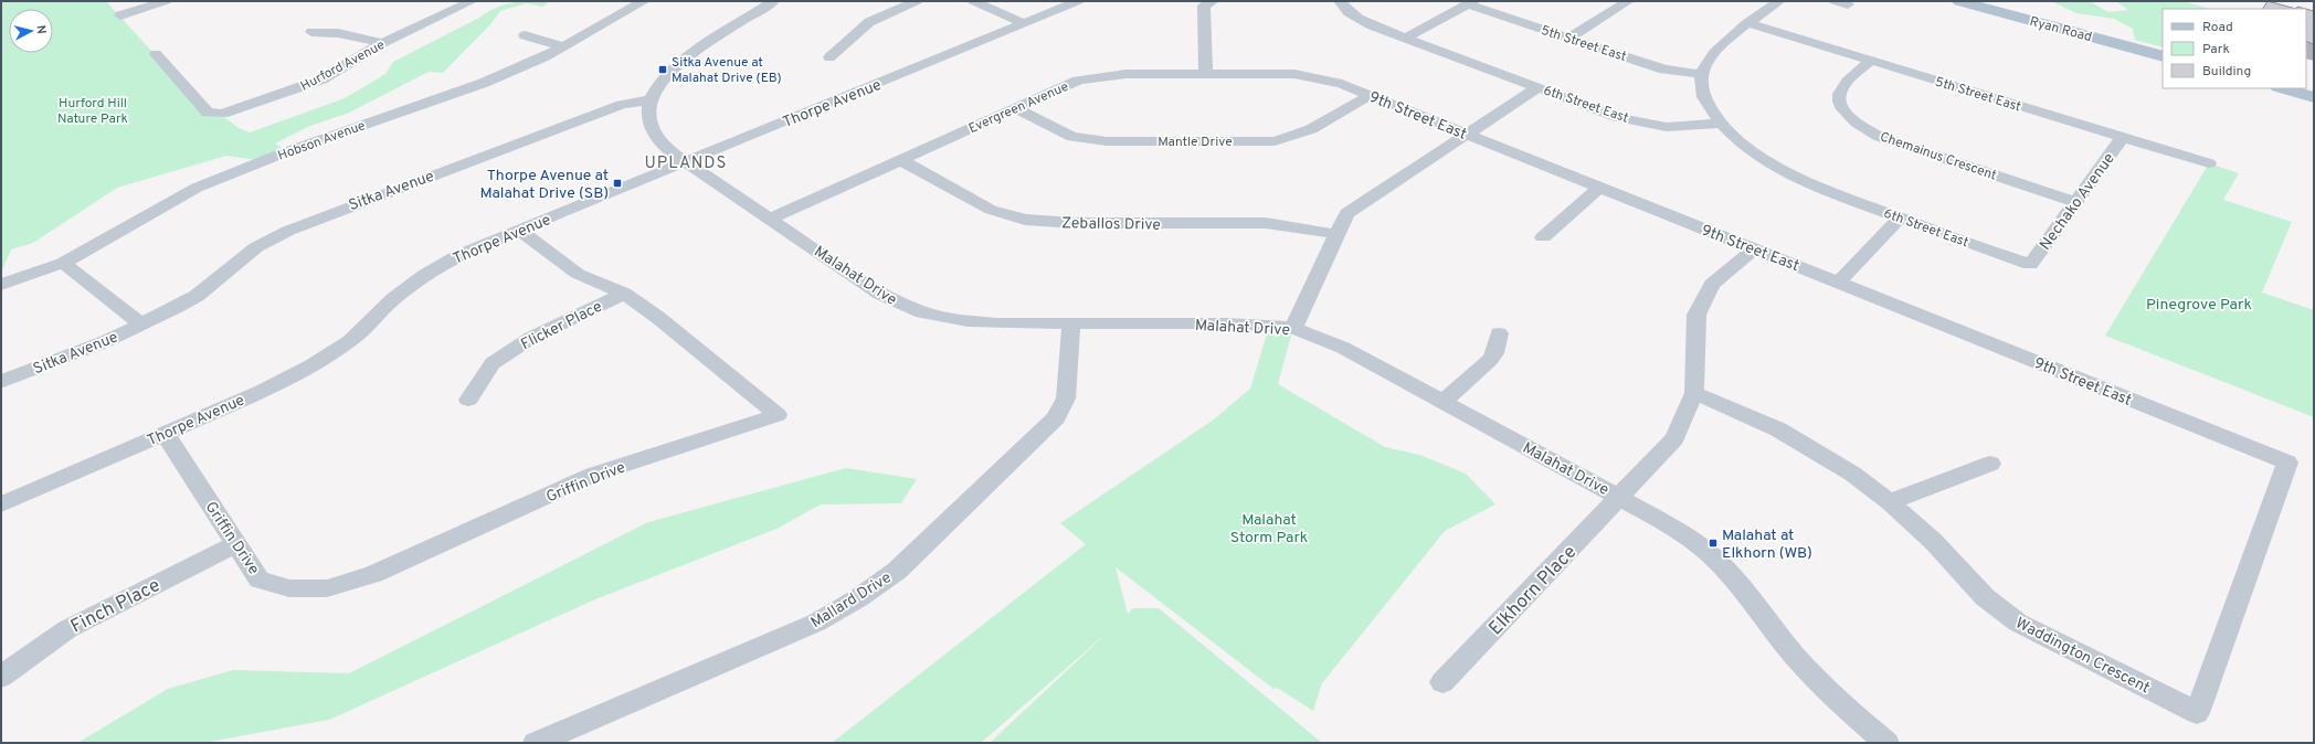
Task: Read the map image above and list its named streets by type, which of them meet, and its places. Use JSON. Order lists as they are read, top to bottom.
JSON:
{
  "streets": {
    "main road": ["Ryan Road"],
    "street": [
      "5th Street East",
      "Hurford Avenue",
      "Thorpe Avenue",
      "6th Street East",
      "Evergreen Avenue",
      "9th Street East",
      "Hobson Avenue",
      "Mantle Drive",
      "Chemainus Crescent",
      "Sitka Avenue",
      "Nechako Avenue",
      "Zeballos Drive",
      "Malahat Drive",
      "Flicker Place",
      "Griffin Drive",
      "Elkhorn Place",
      "Mallard Drive",
      "Finch Place",
      "Waddington Crescent"
    ]
  },
  "crossings": [
    ["5th Street East", "Chemainus Crescent"],
    ["5th Street East", "Nechako Avenue"],
    ["Thorpe Avenue", "Malahat Drive"],
    ["Thorpe Avenue", "Griffin Drive"],
    ["6th Street East", "Nechako Avenue"],
    ["Evergreen Avenue", "9th Street East"],
    ["Evergreen Avenue", "Mantle Drive"],
    ["Evergreen Avenue", "Zeballos Drive"],
    ["Evergreen Avenue", "Malahat Drive"],
    ["9th Street East", "Mantle Drive"],
    ["9th Street East", "Waddington Crescent"],
    ["Chemainus Crescent", "Nechako Avenue"],
    ["Sitka Avenue", "Malahat Drive"],
    ["Malahat Drive", "Elkhorn Place"],
    ["Malahat Drive", "Mallard Drive"],
    ["Flicker Place", "Griffin Drive"],
    ["Griffin Drive", "Finch Place"],
    ["Elkhorn Place", "Waddington Crescent"]
  ],
  "districts": ["UPLANDS"],
  "parks": ["Hurford Hill Nature Park", "Pinegrove Park", "Malahat Storm Park"],
  "places": {
    "transit": ["Sitka Avenue at Malahat Drive (EB)", "Thorpe Avenue at Malahat Drive (SB)", "Malahat at Elkhorn (WB)"]
  },
  "legend": ["Road", "Park", "Building"],
  "north": "right"
}
